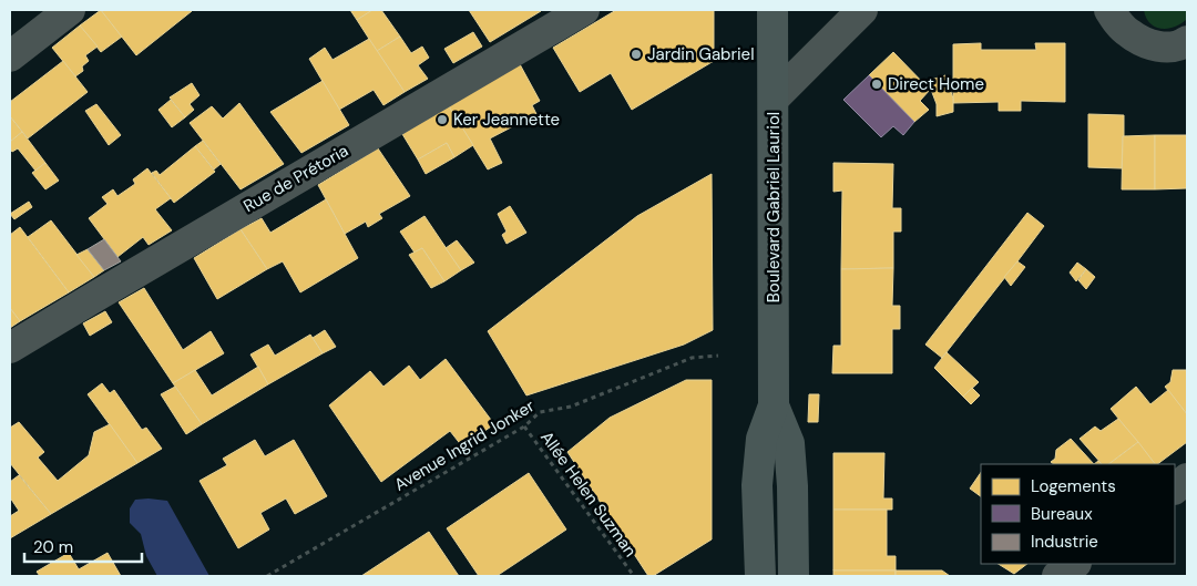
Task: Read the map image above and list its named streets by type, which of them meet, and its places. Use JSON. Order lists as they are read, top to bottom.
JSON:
{
  "streets": {
    "main road": ["Boulevard Gabriel Lauriol"],
    "street": ["Rue de Prétoria"],
    "path": ["Avenue Ingrid Jonker", "Allée Helen Suzman"]
  },
  "crossings": [
    ["Avenue Ingrid Jonker", "Allée Helen Suzman"]
  ],
  "places": ["Jardin Gabriel", "Direct Home", "Ker Jeannette"],
  "legend": ["Logements", "Bureaux", "Industrie"],
  "scale_bar": "20 m"
}
